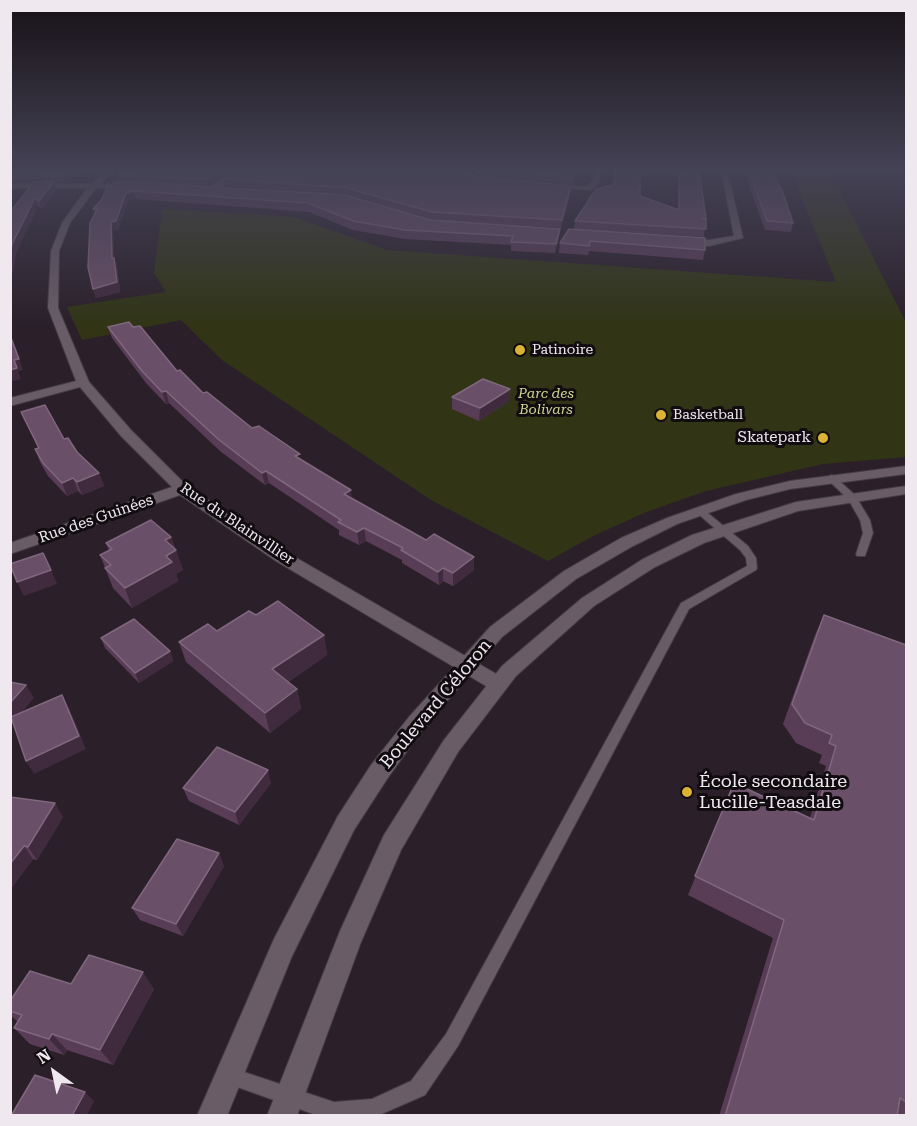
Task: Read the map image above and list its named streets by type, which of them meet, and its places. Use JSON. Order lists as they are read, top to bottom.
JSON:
{
  "streets": {
    "street": ["Rue des Guinées", "Rue du Blainvillier", "Boulevard Céloron"]
  },
  "crossings": [
    ["Rue des Guinées", "Rue du Blainvillier"],
    ["Rue du Blainvillier", "Boulevard Céloron"]
  ],
  "parks": ["Parc des Bolivars"],
  "places": [
    "Patinoire",
    "Basketball",
    "Skatepark",
    "École secondaire Lucille-Teasdale"
  ],
  "north": "top left"
}
